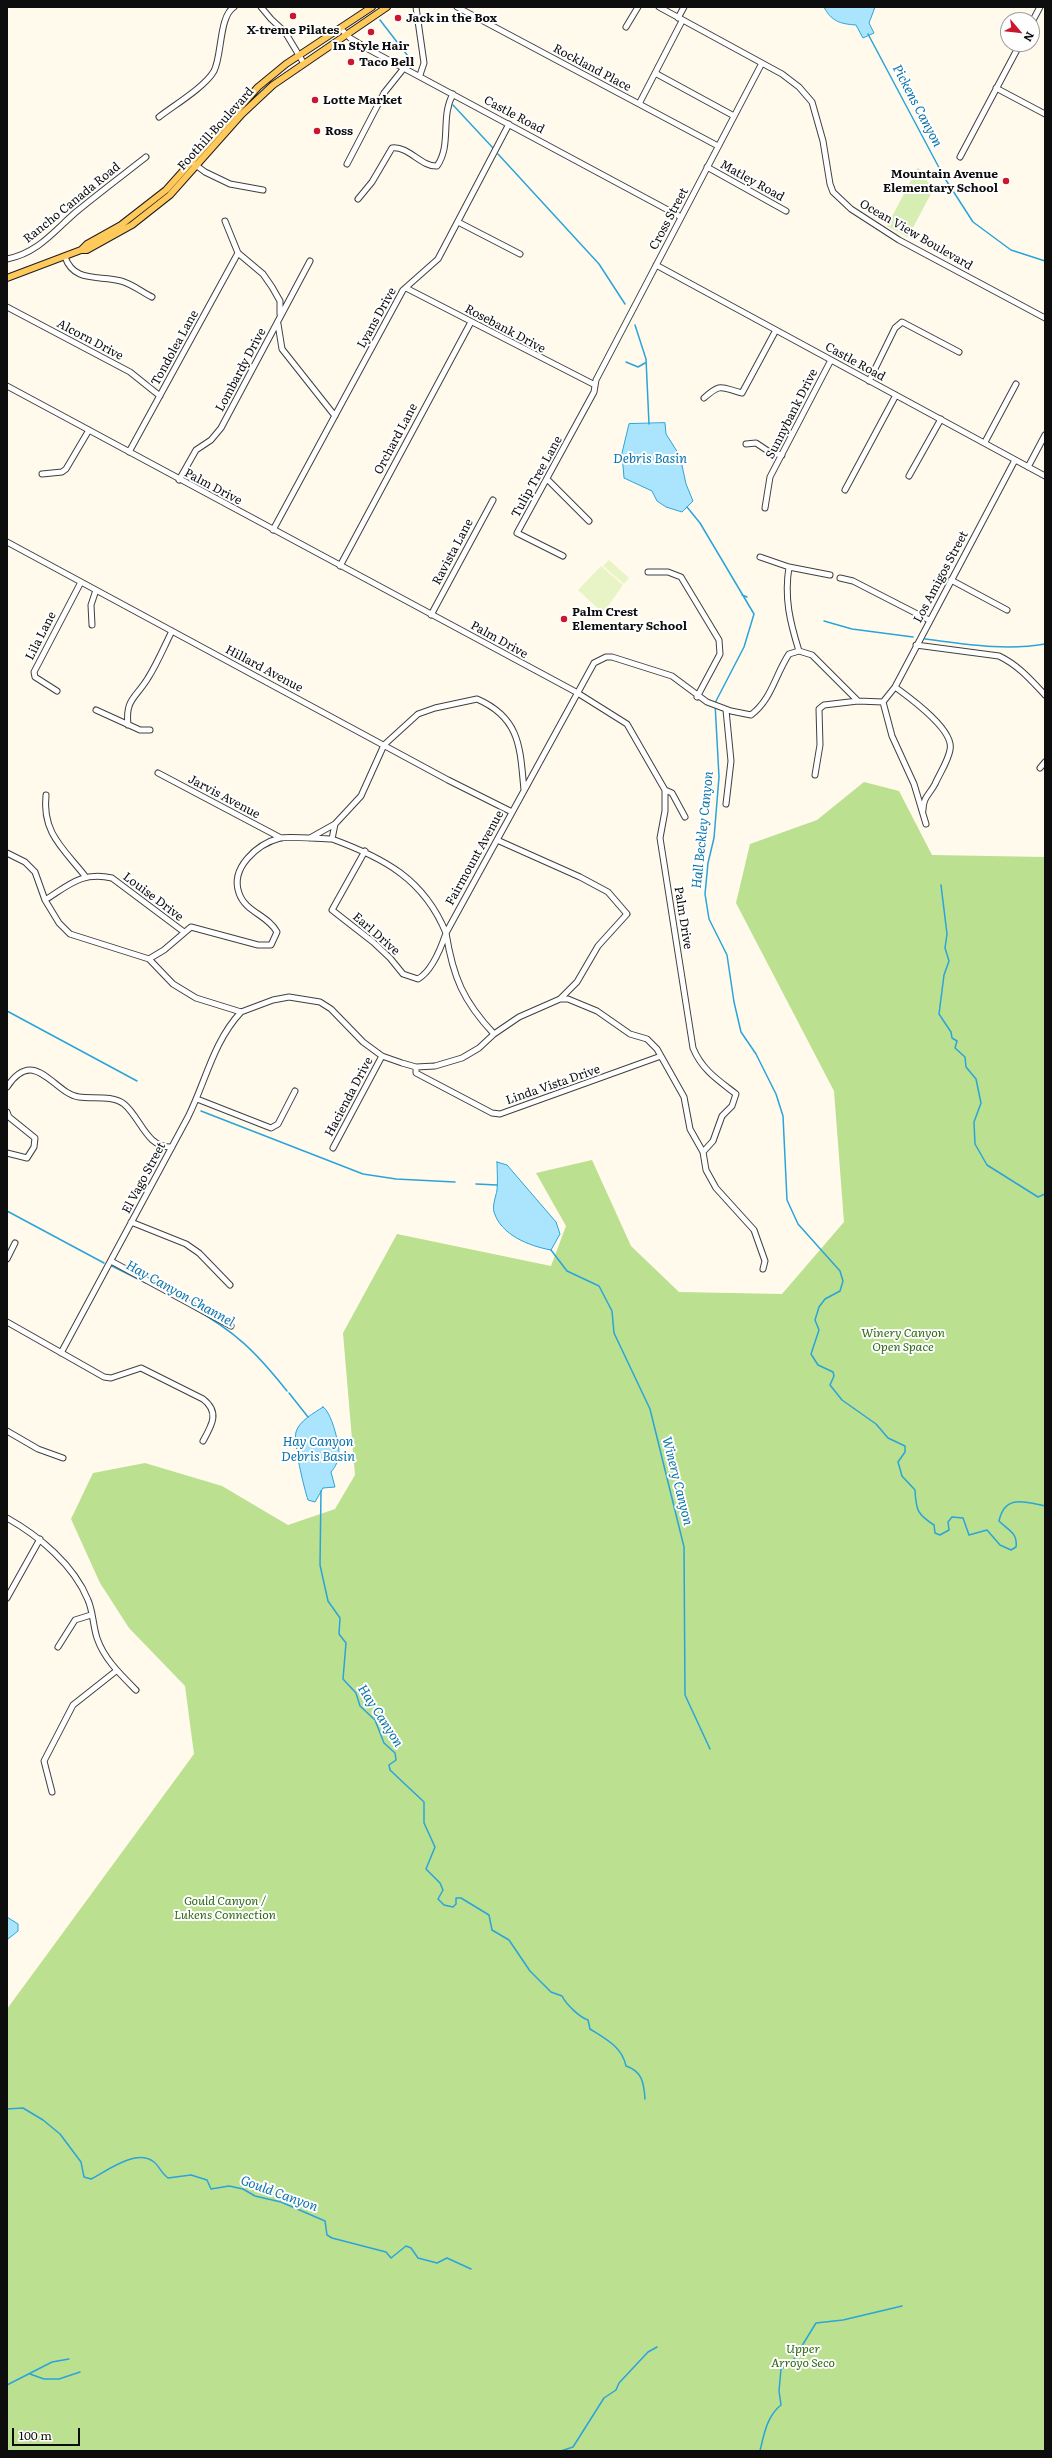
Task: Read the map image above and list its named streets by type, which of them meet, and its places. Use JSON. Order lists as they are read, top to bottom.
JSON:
{
  "streets": {
    "main road": ["Foothill Boulevard"],
    "street": [
      "Rockland Place",
      "Castle Road",
      "Matley Road",
      "Rancho Canada Road",
      "Cross Street",
      "Ocean View Boulevard",
      "Lyans Drive",
      "Rosebank Drive",
      "Alcorn Drive",
      "Tondolea Lane",
      "Lombardy Drive",
      "Sunnybank Drive",
      "Orchard Lane",
      "Tulip Tree Lane",
      "Palm Drive",
      "Ravista Lane",
      "Los Amigos Street",
      "Lila Lane",
      "Hillard Avenue",
      "Jarvis Avenue",
      "Fairmount Avenue",
      "Louise Drive",
      "Earl Drive",
      "Linda Vista Drive",
      "Hacienda Drive",
      "El Vago Street"
    ]
  },
  "crossings": [
    ["Rockland Place", "Cross Street"],
    ["Castle Road", "Foothill Boulevard"],
    ["Castle Road", "Cross Street"],
    ["Castle Road", "Lyans Drive"],
    ["Castle Road", "Sunnybank Drive"],
    ["Castle Road", "Los Amigos Street"],
    ["Matley Road", "Cross Street"],
    ["Cross Street", "Ocean View Boulevard"],
    ["Cross Street", "Rosebank Drive"],
    ["Cross Street", "Tulip Tree Lane"],
    ["Lyans Drive", "Rosebank Drive"],
    ["Lyans Drive", "Palm Drive"],
    ["Rosebank Drive", "Orchard Lane"],
    ["Rosebank Drive", "Tulip Tree Lane"],
    ["Alcorn Drive", "Tondolea Lane"],
    ["Tondolea Lane", "Palm Drive"],
    ["Lombardy Drive", "Palm Drive"],
    ["Orchard Lane", "Palm Drive"],
    ["Palm Drive", "Ravista Lane"],
    ["Palm Drive", "Fairmount Avenue"],
    ["Lila Lane", "Hillard Avenue"],
    ["Hillard Avenue", "Fairmount Avenue"],
    ["Fairmount Avenue", "Earl Drive"]
  ],
  "water": [
    "Pickens Canyon",
    "Debris Basin",
    "Hall Beckley Canyon",
    "Hay Canyon Channel",
    "Hay Canyon Debris Basin",
    "Winery Canyon",
    "Hay Canyon",
    "Gould Canyon"
  ],
  "parks": ["Winery Canyon Open Space", "Gould Canyon / Lukens Connection", "Upper Arroyo Seco"],
  "places": [
    "X-treme Pilates",
    "Jack in the Box",
    "In Style Hair",
    "Taco Bell",
    "Lotte Market",
    "Ross",
    "Mountain Avenue Elementary School",
    "Palm Crest Elementary School"
  ],
  "scale_bar": "100 m",
  "north": "bottom right"
}
